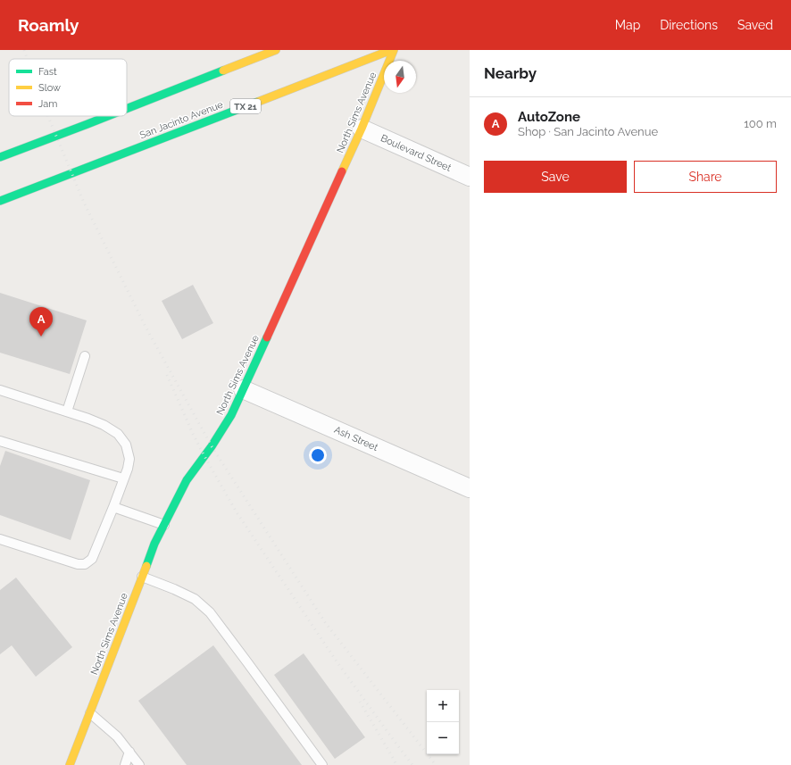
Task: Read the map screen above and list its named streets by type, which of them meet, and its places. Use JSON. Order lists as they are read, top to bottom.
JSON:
{
  "streets": {
    "main road": ["TX 21", "North Sims Avenue", "San Jacinto Avenue"],
    "street": ["Boulevard Street", "Ash Street"]
  },
  "crossings": [
    ["North Sims Avenue", "Boulevard Street"],
    ["North Sims Avenue", "Ash Street"]
  ],
  "legend": ["Fast", "Slow", "Jam"],
  "north": "bottom",
  "page": {
    "header": "Roamly",
    "nav": ["Map", "Directions", "Saved"],
    "heading": "Nearby",
    "list": [
      {
        "mark": "A",
        "name": "AutoZone",
        "note": "Shop · San Jacinto Avenue",
        "value": "100 m"
      }
    ],
    "buttons": ["Save", "Share"],
    "pins": "A",
    "map_buttons": ["+", "−"]
  }
}
